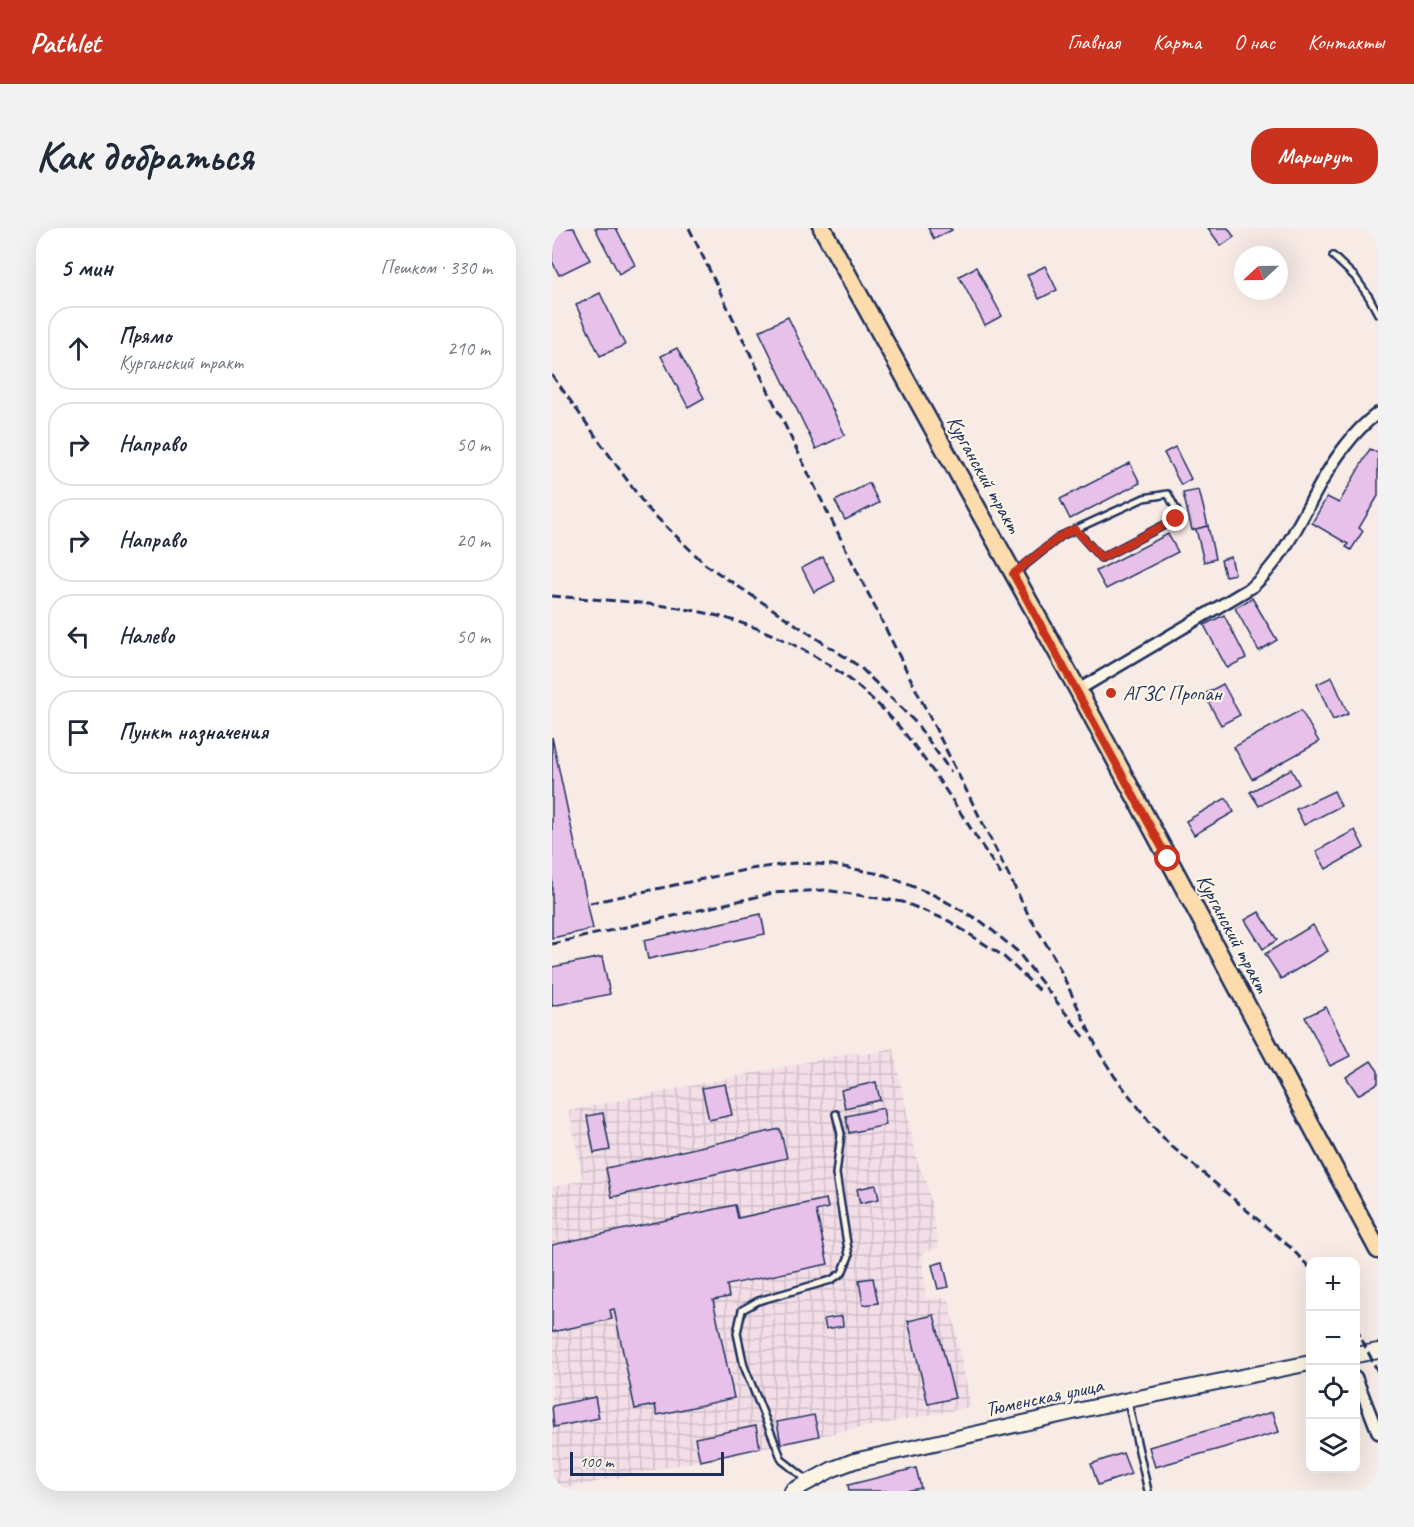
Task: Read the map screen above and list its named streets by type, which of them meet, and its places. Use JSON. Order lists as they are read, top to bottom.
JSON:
{
  "streets": {
    "main road": ["Курганский тракт"],
    "street": ["Тюменская улица"]
  },
  "places": ["АГЗС Пропан"],
  "scale_bar": "100 m",
  "north": "left",
  "page": {
    "header": "Pathlet",
    "nav": [
      "Главная",
      "Карта",
      "О нас",
      "Контакты"
    ],
    "buttons": "Маршрут",
    "title": "Как добраться",
    "heading": ["5 мин", "Пешком · 330 m"],
    "list": [
      ["Прямо", "Курганский тракт", "210 m"],
      ["Направо", "50 m"],
      ["Направо", "20 m"],
      ["Налево", "50 m"],
      "Пункт назначения"
    ],
    "map_buttons": ["+", "−"],
    "scale": "100 m"
  }
}
